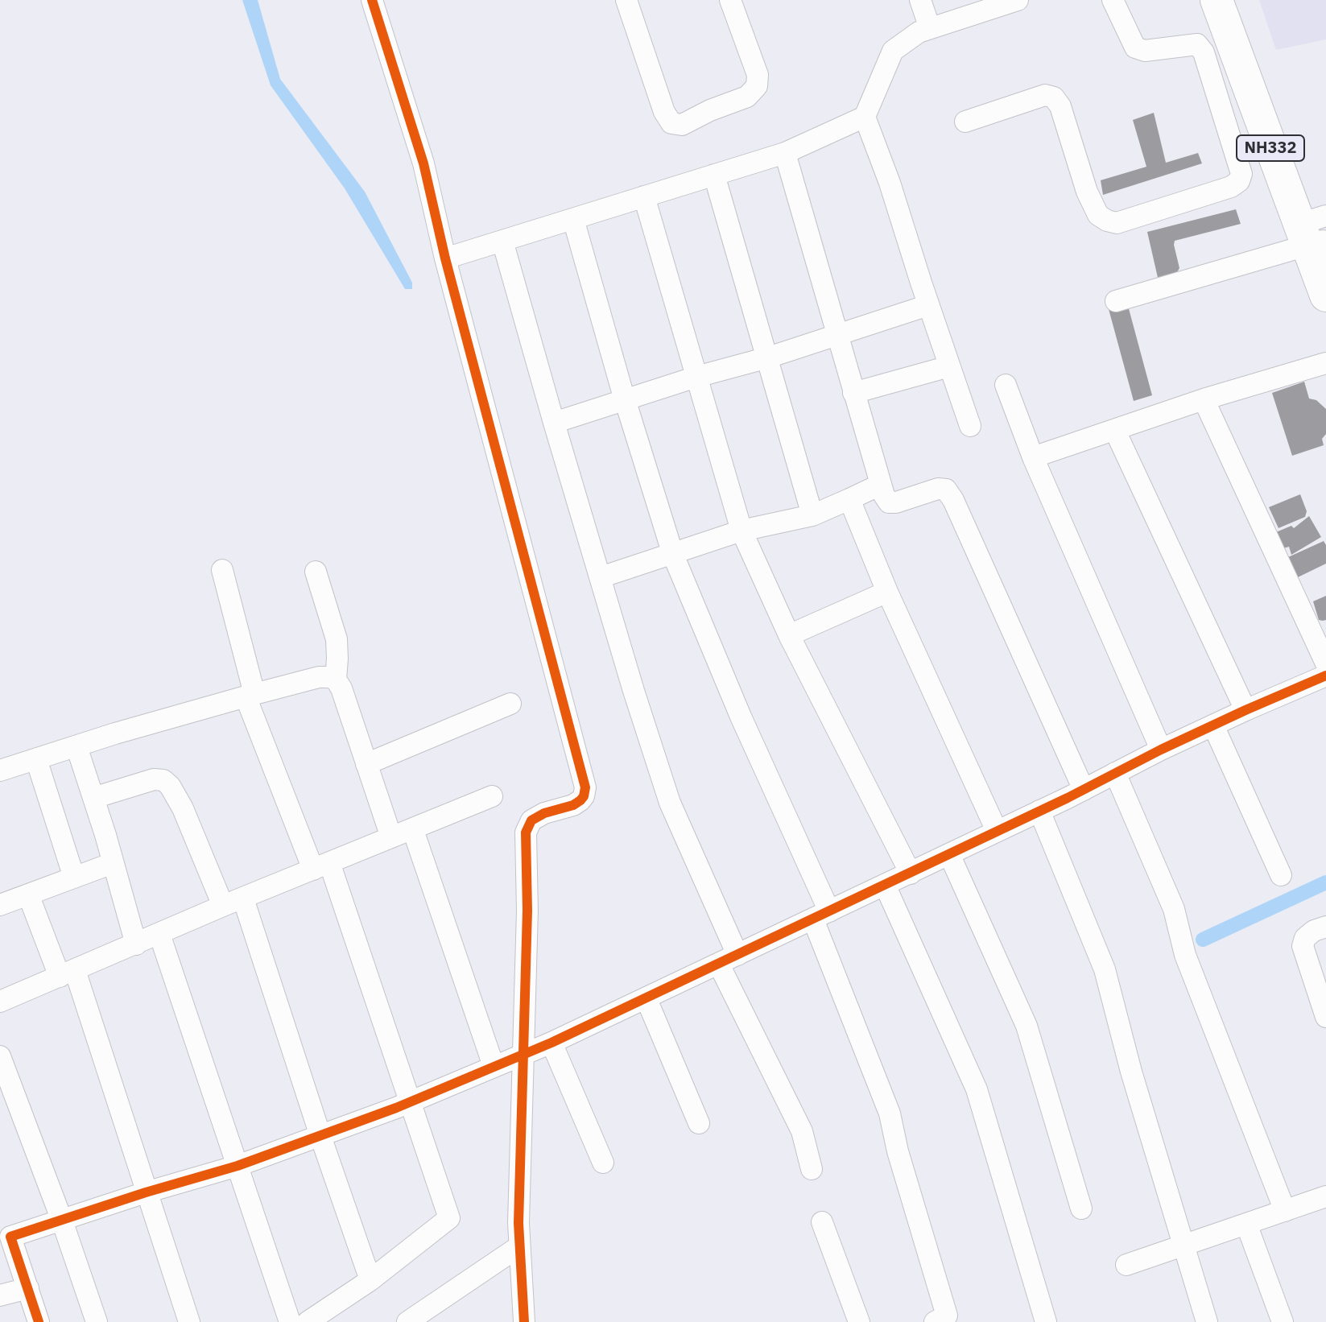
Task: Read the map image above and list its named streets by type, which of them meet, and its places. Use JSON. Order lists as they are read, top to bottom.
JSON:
{
  "streets": {
    "highway": ["NH332"]
  }
}
